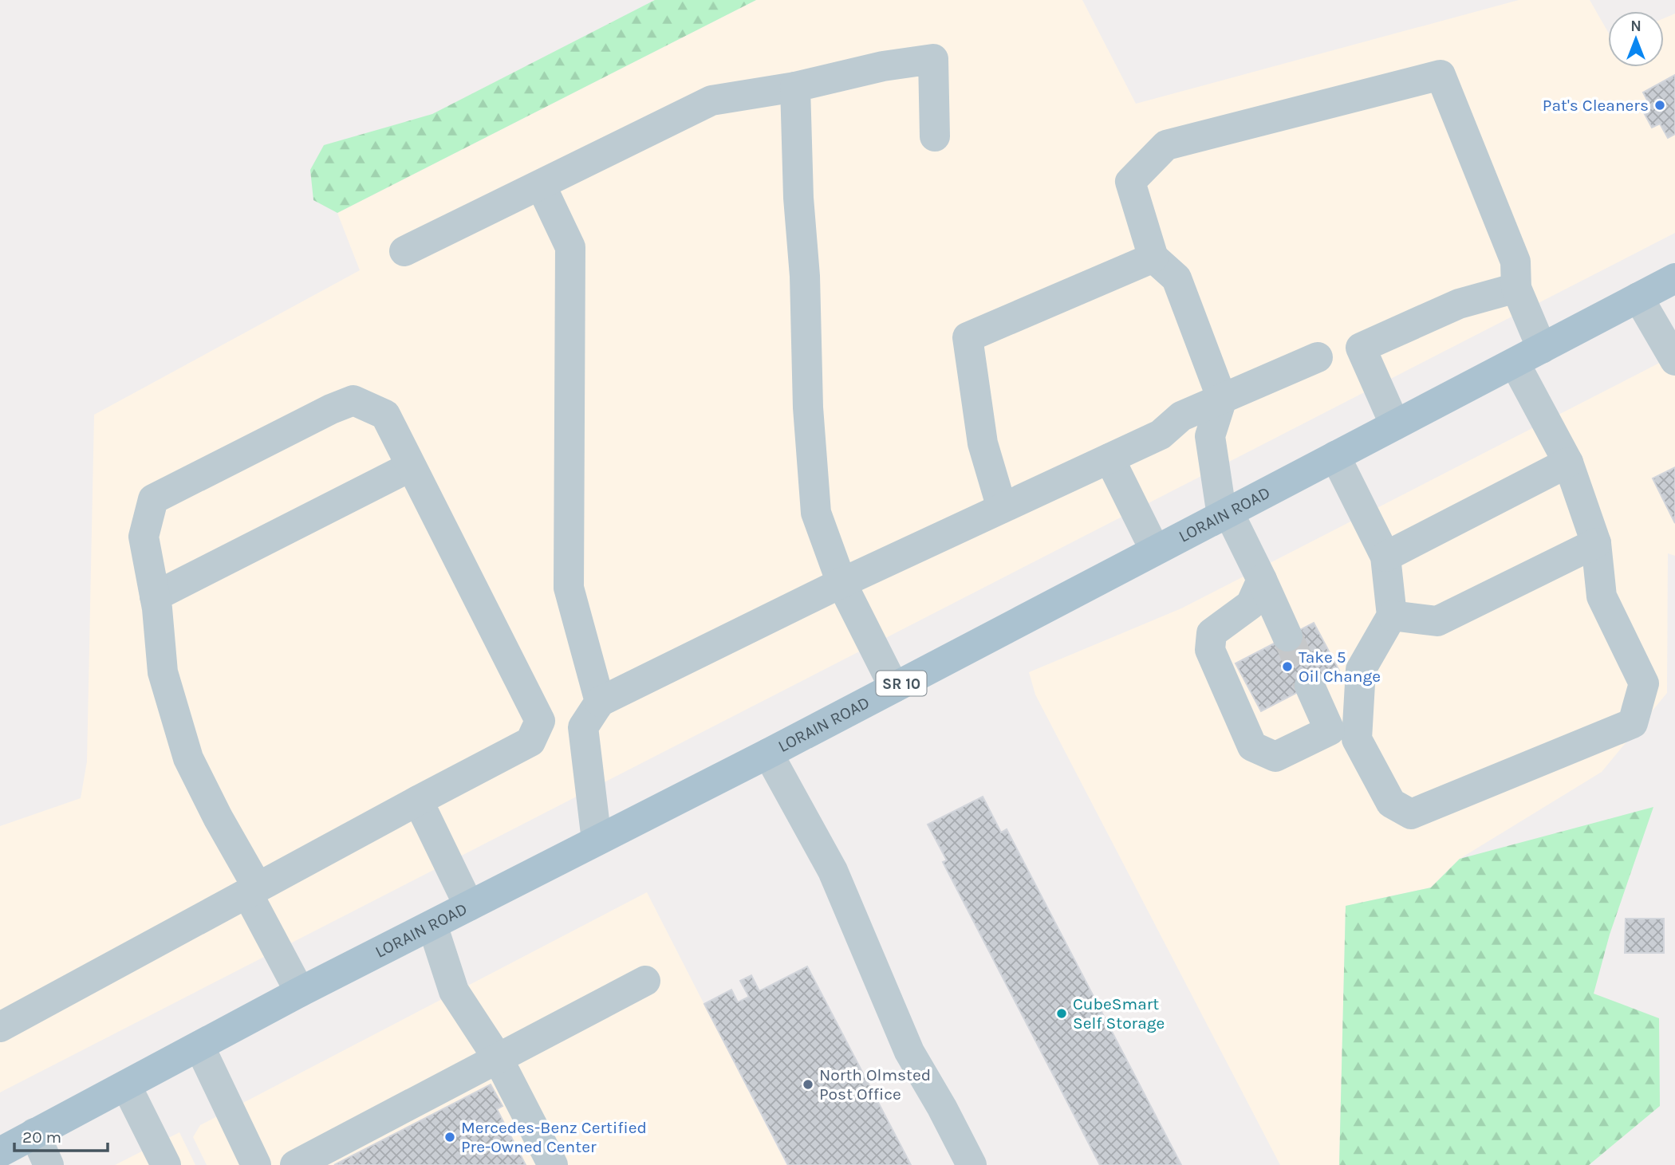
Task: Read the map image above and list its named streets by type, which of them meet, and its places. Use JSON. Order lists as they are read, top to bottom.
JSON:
{
  "streets": {
    "main road": ["LORAIN ROAD", "SR 10"]
  },
  "places": [
    "Pat's Cleaners",
    "Take 5 Oil Change",
    "CubeSmart Self Storage",
    "North Olmsted Post Office",
    "Mercedes-Benz Certified Pre-Owned Center"
  ],
  "scale_bar": "20 m",
  "north": "top"
}
